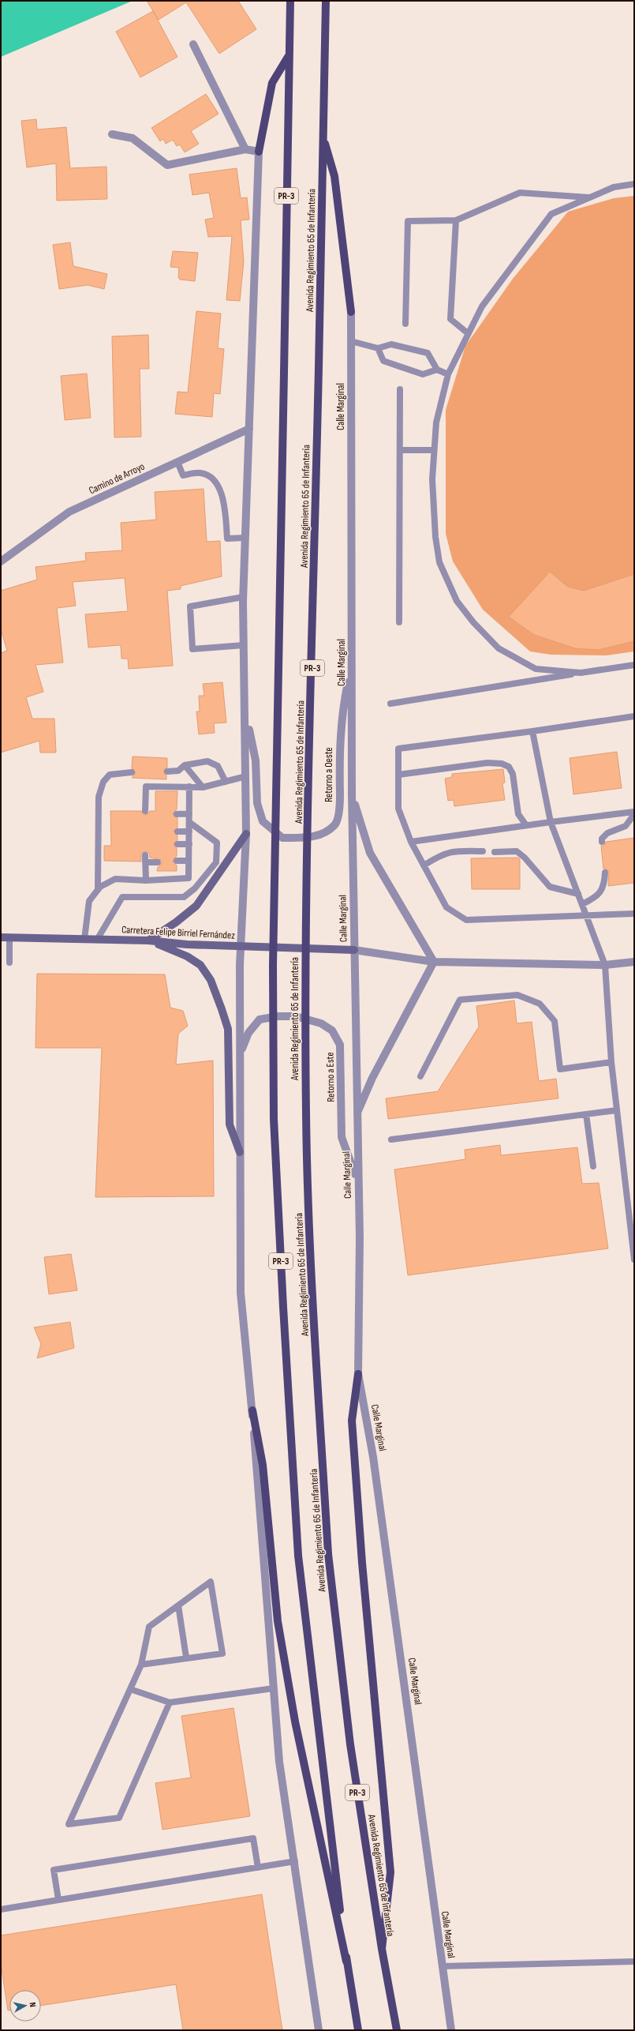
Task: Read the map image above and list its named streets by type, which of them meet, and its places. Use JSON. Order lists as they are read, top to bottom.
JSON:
{
  "streets": {
    "main road": ["PR-3", "Avenida Regimiento 65 de Infantería"],
    "street": [
      "Calle Marginal",
      "Camino de Arroyo",
      "Retorno a Oeste",
      "Carretera Felipe Birriel Fernández",
      "Retorno a Este"
    ]
  },
  "crossings": [
    ["Calle Marginal", "Retorno a Oeste"],
    ["Calle Marginal", "Carretera Felipe Birriel Fernández"],
    ["Calle Marginal", "Retorno a Este"]
  ],
  "north": "right"
}
